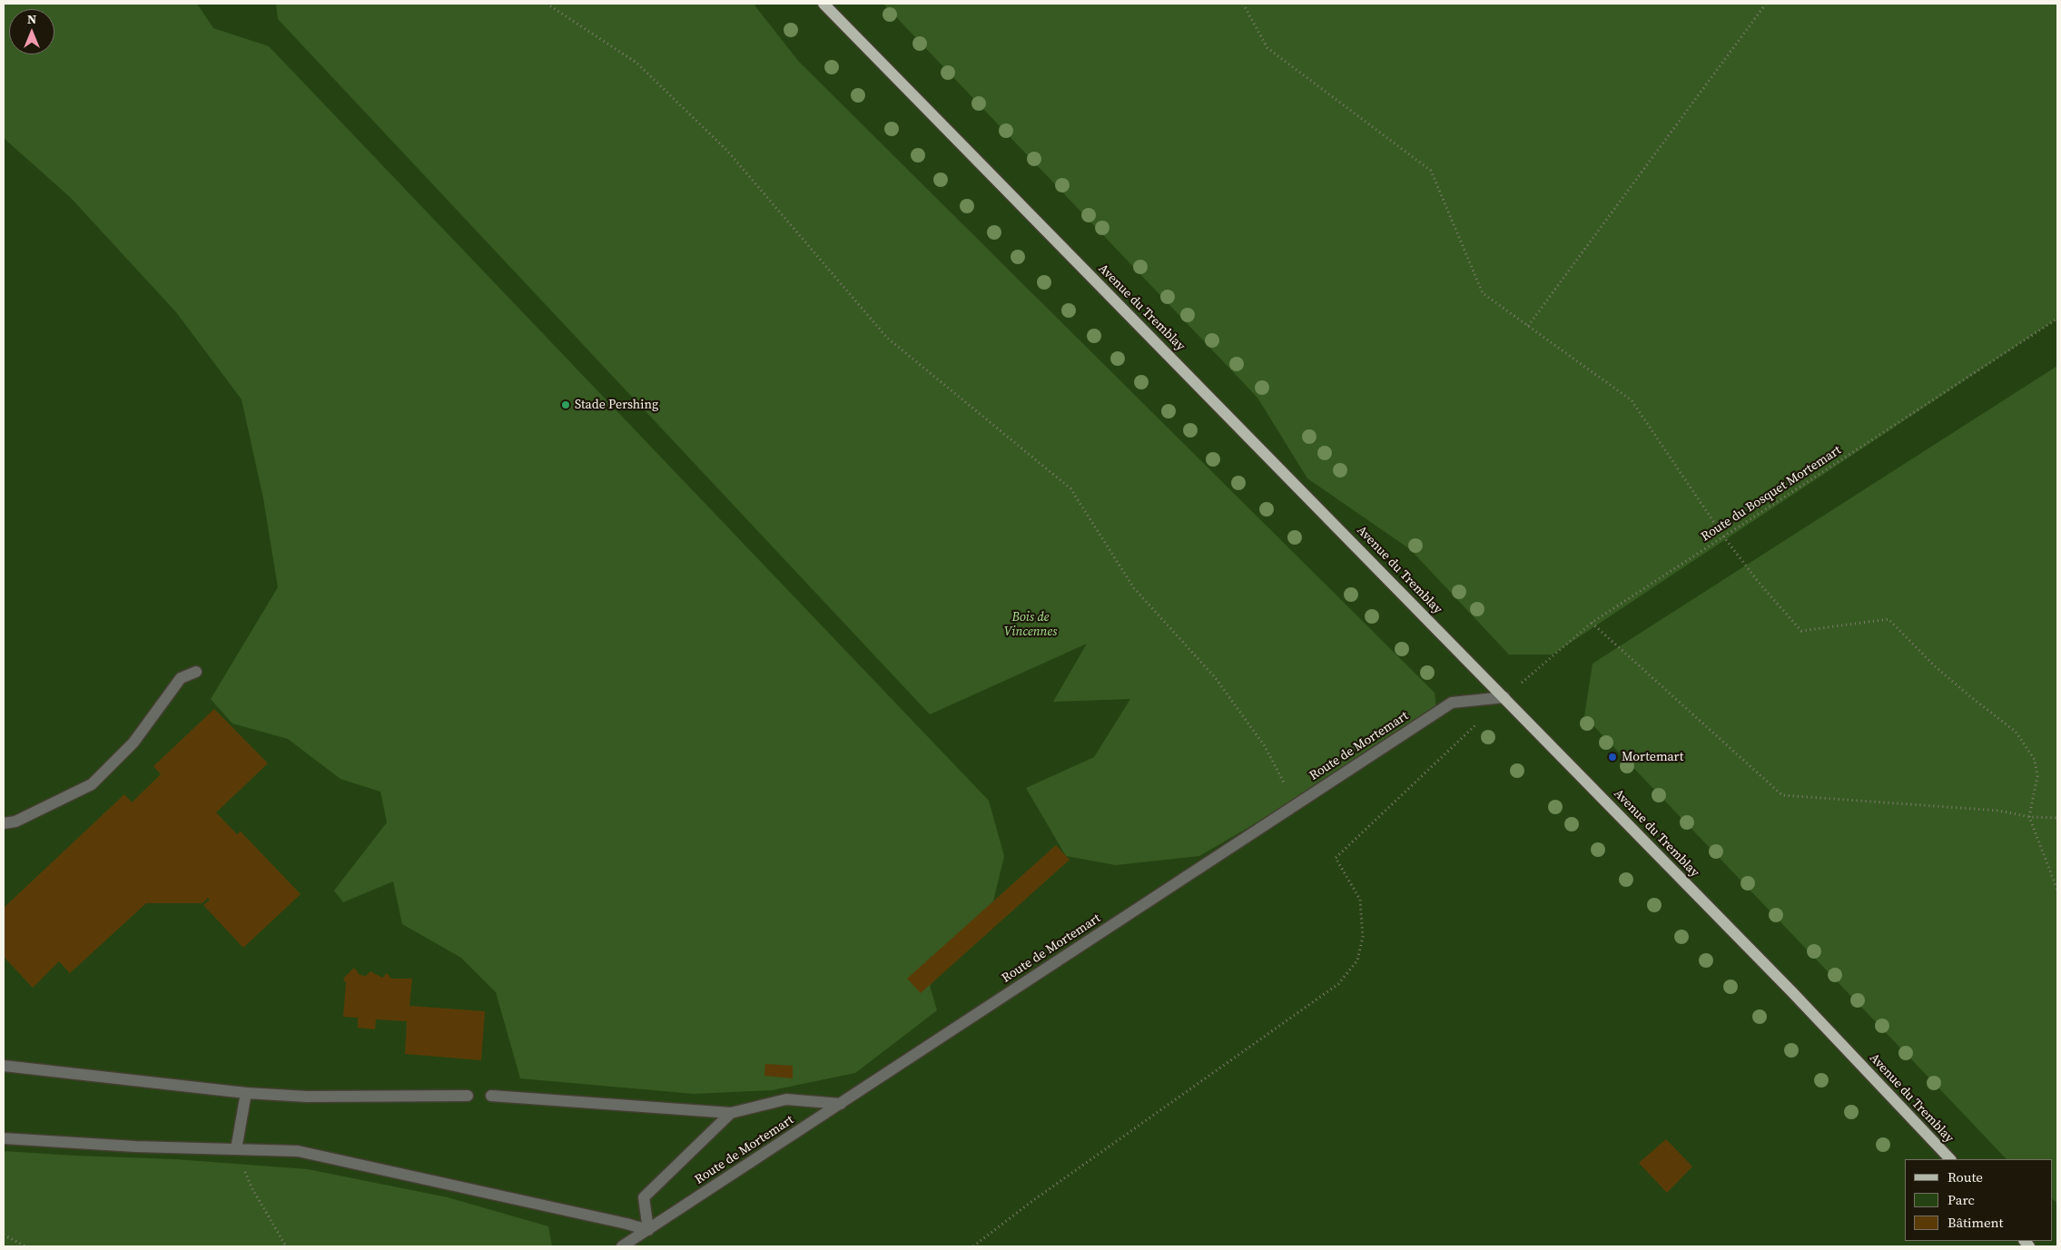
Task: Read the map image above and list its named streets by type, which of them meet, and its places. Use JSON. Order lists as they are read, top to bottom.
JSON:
{
  "streets": {
    "main road": ["Avenue du Tremblay"],
    "street": ["Route de Mortemart"],
    "path": ["Route du Bosquet Mortemart"]
  },
  "crossings": [
    ["Avenue du Tremblay", "Route du Bosquet Mortemart"],
    ["Avenue du Tremblay", "Route de Mortemart"],
    ["Route du Bosquet Mortemart", "Route de Mortemart"]
  ],
  "parks": ["Bois de Vincennes"],
  "places": ["Stade Pershing", "Mortemart"],
  "legend": ["Route", "Parc", "Bâtiment"],
  "north": "top"
}
